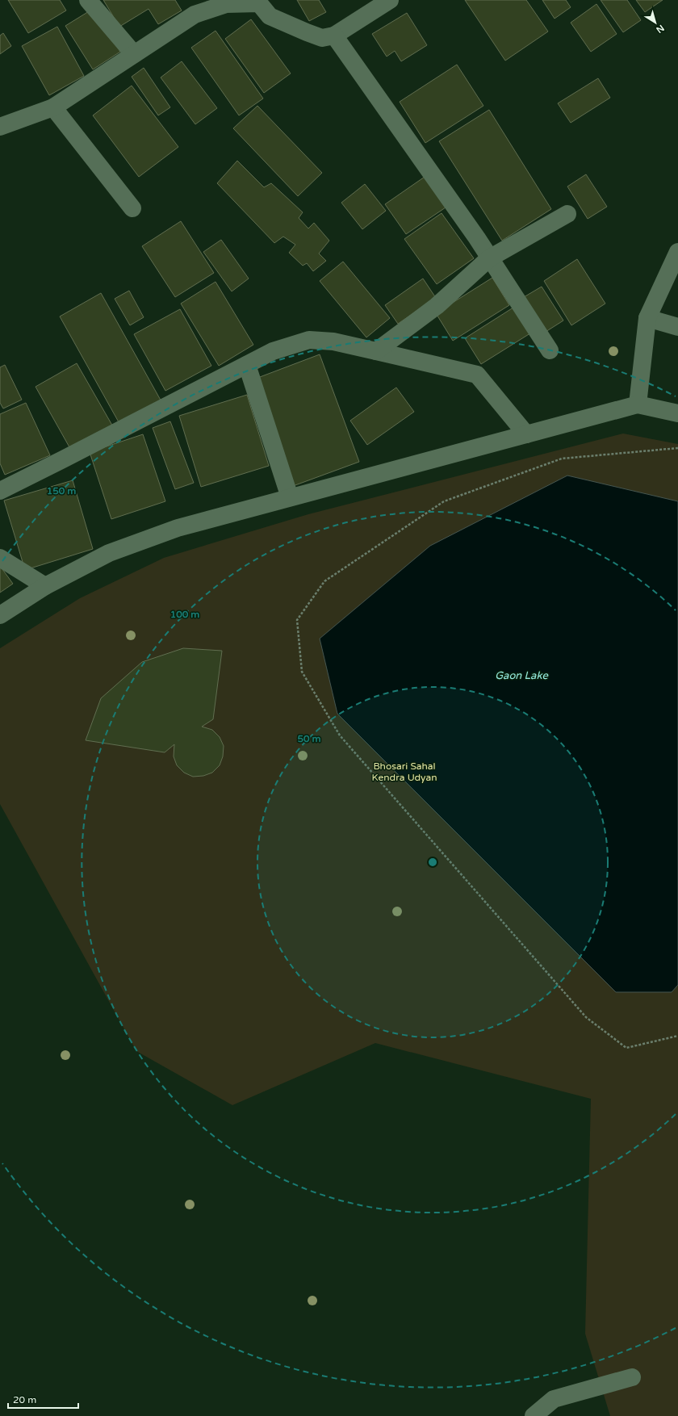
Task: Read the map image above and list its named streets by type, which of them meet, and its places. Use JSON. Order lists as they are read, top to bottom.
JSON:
{
  "water": ["Gaon Lake"],
  "parks": ["Bhosari Sahal Kendra Udyan"],
  "scale_bar": "20 m",
  "north": "bottom right",
  "rings": ["150 m", "100 m", "50 m"]
}
